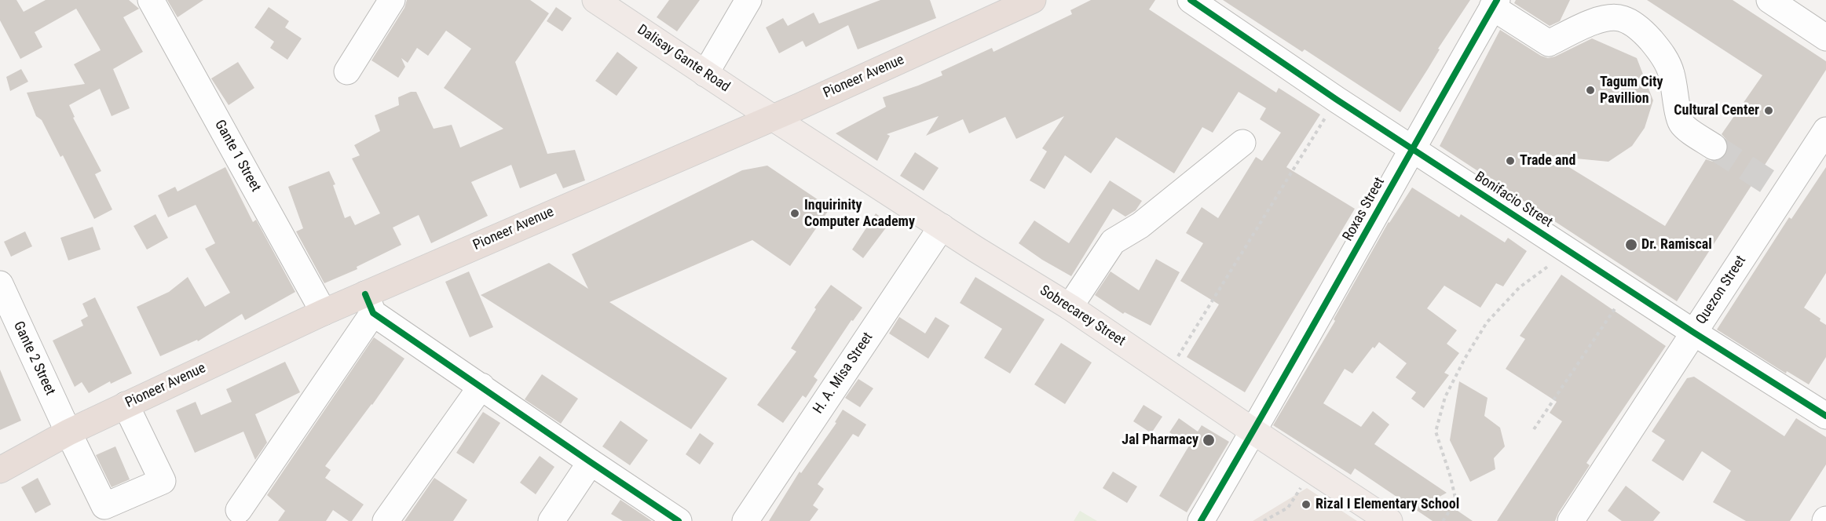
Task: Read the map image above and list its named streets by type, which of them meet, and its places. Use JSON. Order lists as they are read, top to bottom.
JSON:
{
  "streets": {
    "highway": ["Pioneer Avenue"],
    "main road": ["Dalisay Gante Road", "Sobrecarey Street"],
    "street": [
      "Gante 1 Street",
      "Bonifacio Street",
      "Roxas Street",
      "Quezon Street",
      "Gante 2 Street",
      "H. A. Misa Street"
    ]
  },
  "crossings": [
    ["Dalisay Gante Road", "Pioneer Avenue"],
    ["Dalisay Gante Road", "Sobrecarey Street"],
    ["Pioneer Avenue", "Gante 1 Street"],
    ["Pioneer Avenue", "Sobrecarey Street"],
    ["Pioneer Avenue", "Gante 2 Street"],
    ["Bonifacio Street", "Roxas Street"],
    ["Bonifacio Street", "Quezon Street"],
    ["Roxas Street", "Sobrecarey Street"],
    ["Sobrecarey Street", "H. A. Misa Street"]
  ],
  "places": [
    "Tagum City Pavillion",
    "Cultural Center",
    "Trade and",
    "Inquirinity Computer Academy",
    "Dr. Ramiscal",
    "Jal Pharmacy",
    "Rizal I Elementary School"
  ]
}
